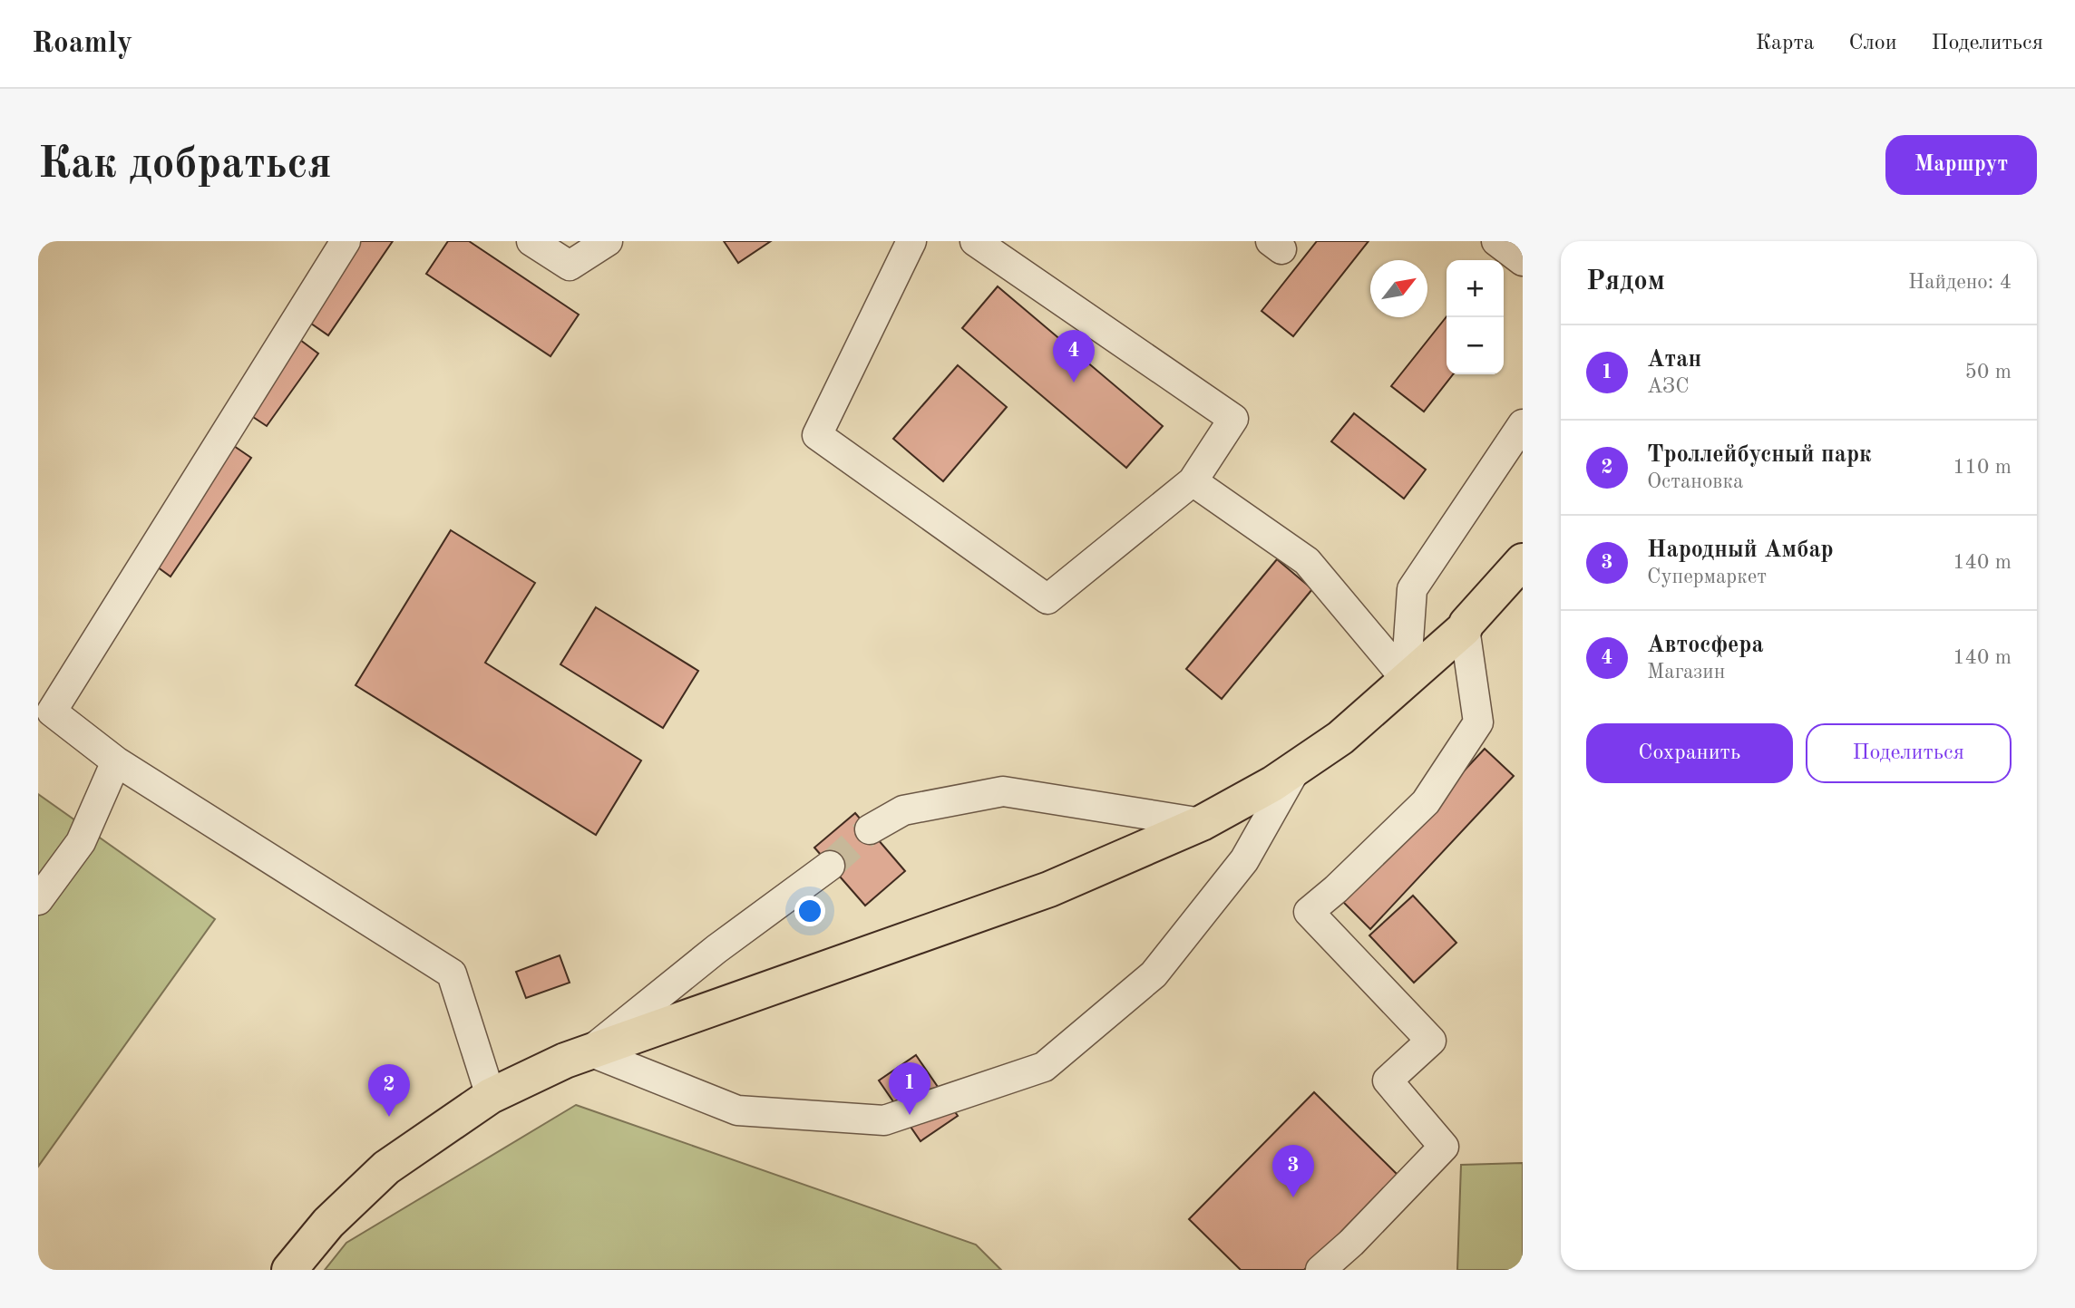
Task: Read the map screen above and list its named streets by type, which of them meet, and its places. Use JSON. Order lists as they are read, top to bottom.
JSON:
{
  "north": "top right",
  "page": {
    "header": "Roamly",
    "nav": ["Карта", "Слои", "Поделиться"],
    "buttons": [
      "Маршрут",
      ["Сохранить", "Поделиться"]
    ],
    "title": "Как добраться",
    "heading": ["Рядом", "Найдено: 4"],
    "map_buttons": ["+", "−"],
    "list": [
      {
        "mark": "1",
        "name": "Атан",
        "note": "АЗС",
        "value": "50 m"
      },
      {
        "mark": "2",
        "name": "Троллейбусный парк",
        "note": "Остановка",
        "value": "110 m"
      },
      {
        "mark": "3",
        "name": "Народный Амбар",
        "note": "Супермаркет",
        "value": "140 m"
      },
      {
        "mark": "4",
        "name": "Автосфера",
        "note": "Магазин",
        "value": "140 m"
      }
    ],
    "pins": [
      "4",
      "1",
      "2",
      "3"
    ]
  }
}
